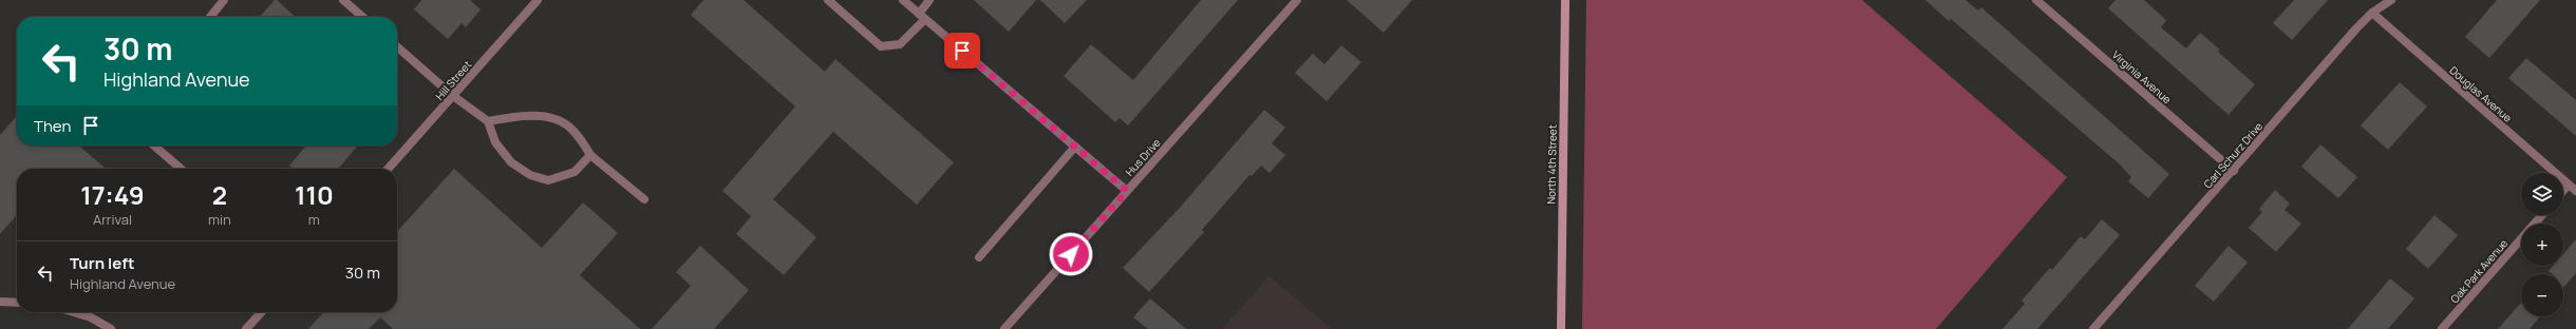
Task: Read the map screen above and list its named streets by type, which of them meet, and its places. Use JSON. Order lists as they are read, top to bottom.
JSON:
{
  "streets": {
    "street": [
      "Virginia Avenue",
      "Hill Street",
      "Douglas Avenue",
      "Carl Schurz Drive",
      "Hus Drive",
      "North 4th Street",
      "Oak Park Avenue"
    ]
  },
  "crossings": [
    ["Virginia Avenue", "Carl Schurz Drive"],
    ["Douglas Avenue", "Carl Schurz Drive"]
  ],
  "page": {
    "turn": ["30 m", "Highland Avenue"],
    "then": "Then",
    "eta": [
      "17:49",
      "Arrival",
      "2",
      "min",
      "110",
      "m"
    ],
    "map_buttons": ["+", "−"],
    "list": [
      {
        "name": "Turn left",
        "note": "Highland Avenue",
        "value": "30 m"
      }
    ]
  }
}
